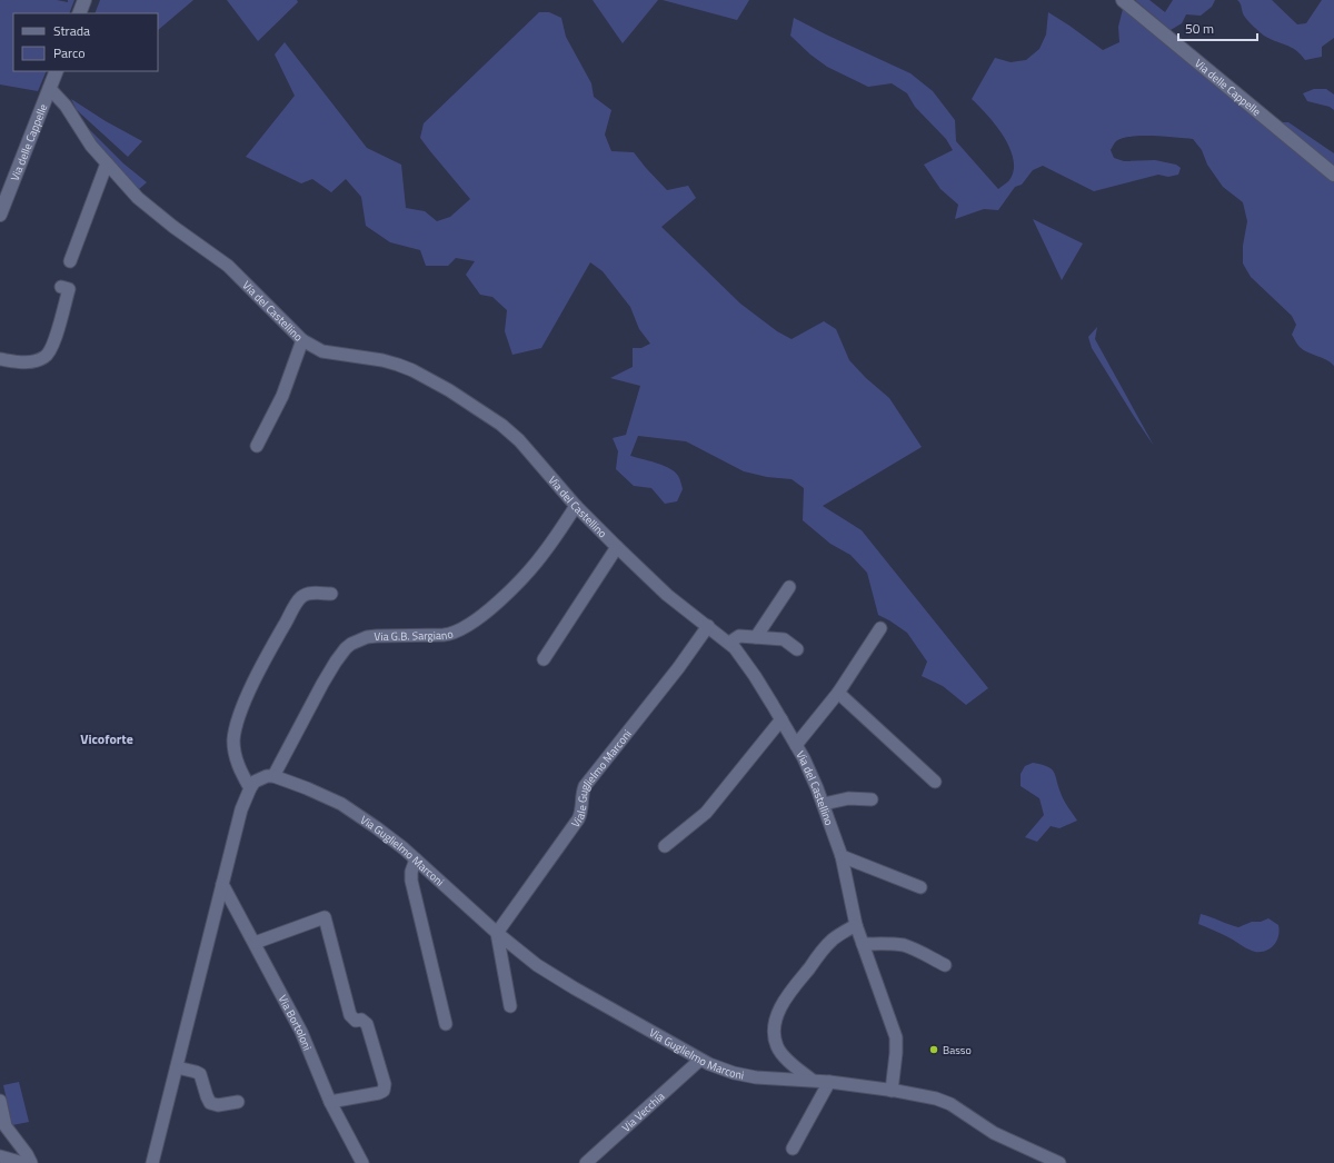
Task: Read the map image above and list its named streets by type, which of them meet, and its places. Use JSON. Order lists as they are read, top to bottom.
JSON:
{
  "streets": {
    "main road": ["Via delle Cappelle"],
    "street": [
      "Via del Castellino",
      "Via G.B. Sargiano",
      "Viale Guglielmo Marconi",
      "Via Guglielmo Marconi",
      "Via Bortoloni",
      "Via Vecchia"
    ]
  },
  "crossings": [
    ["Via delle Cappelle", "Via del Castellino"],
    ["Via del Castellino", "Via G.B. Sargiano"],
    ["Via del Castellino", "Viale Guglielmo Marconi"],
    ["Via del Castellino", "Via Guglielmo Marconi"],
    ["Via G.B. Sargiano", "Via Guglielmo Marconi"],
    ["Viale Guglielmo Marconi", "Via Guglielmo Marconi"],
    ["Via Guglielmo Marconi", "Via Vecchia"]
  ],
  "districts": ["Vicoforte"],
  "places": ["Basso"],
  "legend": ["Strada", "Parco"],
  "scale_bar": "50 m"
}
